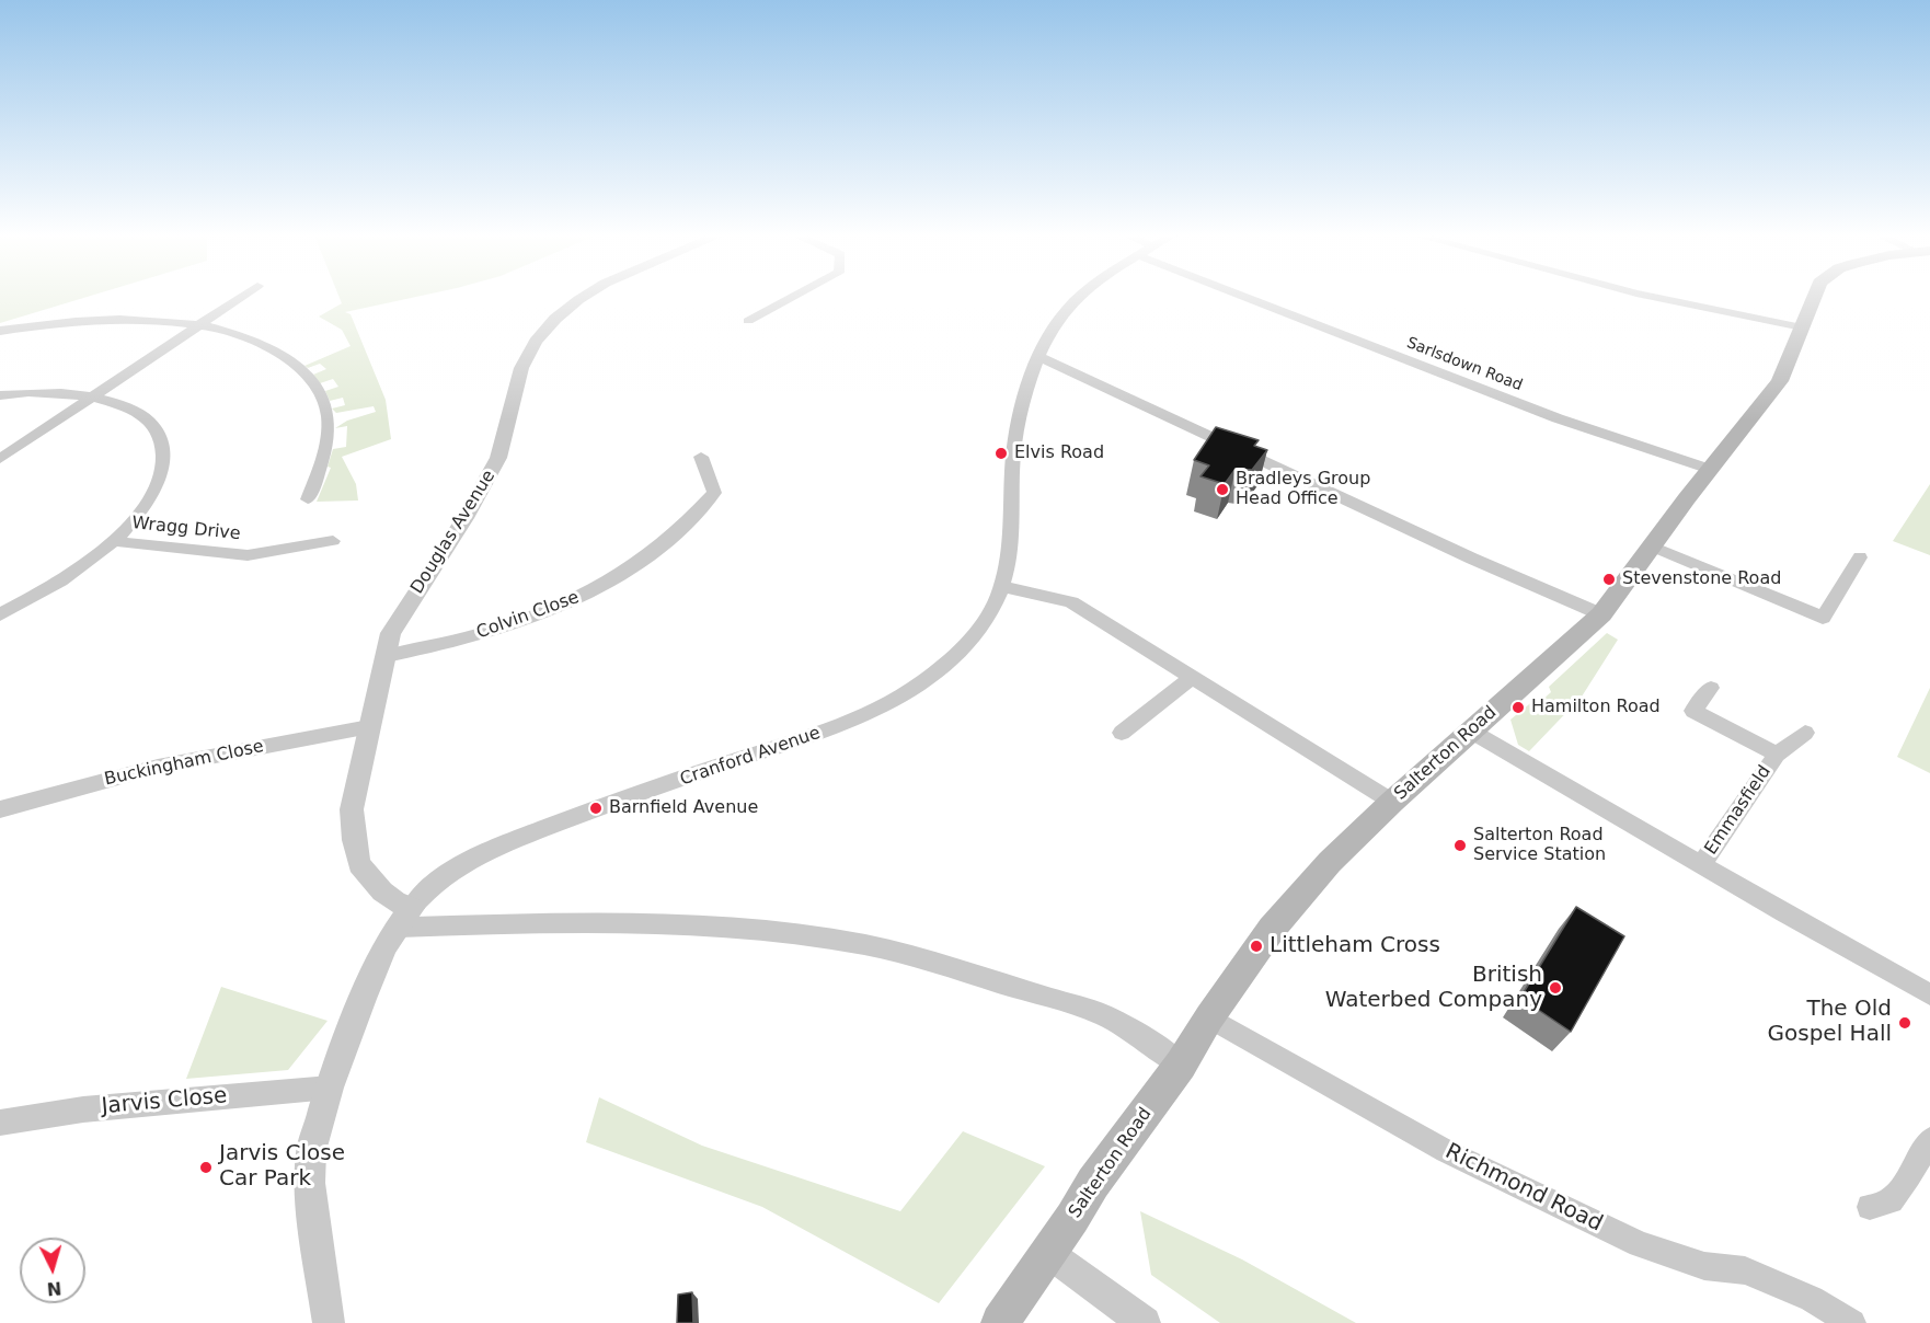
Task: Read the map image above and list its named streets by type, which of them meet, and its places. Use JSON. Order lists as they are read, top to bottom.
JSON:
{
  "streets": {
    "main road": ["Salterton Road"],
    "street": [
      "Sarlsdown Road",
      "Wragg Drive",
      "Douglas Avenue",
      "Colvin Close",
      "Cranford Avenue",
      "Buckingham Close",
      "Emmasfield",
      "Jarvis Close",
      "Richmond Road"
    ]
  },
  "crossings": [
    ["Sarlsdown Road", "Salterton Road"],
    ["Douglas Avenue", "Colvin Close"],
    ["Douglas Avenue", "Cranford Avenue"],
    ["Douglas Avenue", "Buckingham Close"],
    ["Salterton Road", "Richmond Road"],
    ["Cranford Avenue", "Jarvis Close"]
  ],
  "places": [
    "Elvis Road",
    "Bradleys Group Head Office",
    "Stevenstone Road",
    "Hamilton Road",
    "Barnfield Avenue",
    "Salterton Road Service Station",
    "Littleham Cross",
    "British Waterbed Company",
    "The Old Gospel Hall",
    "Jarvis Close Car Park"
  ],
  "north": "bottom"
}
